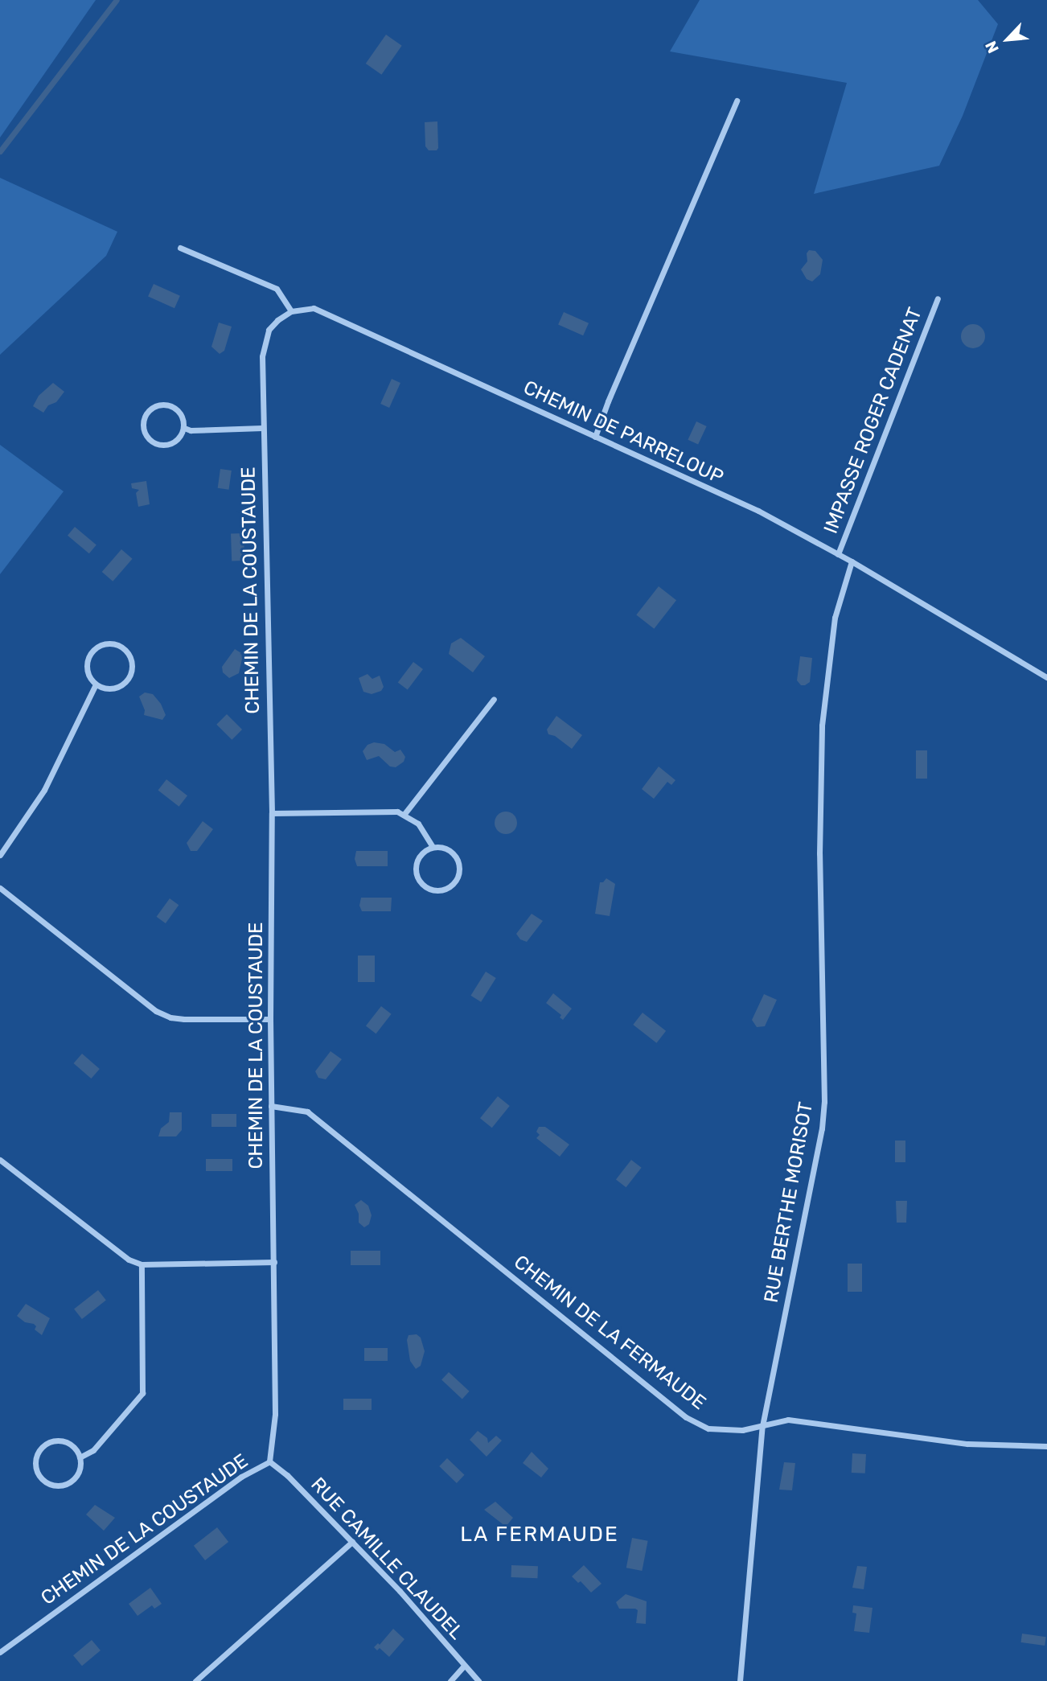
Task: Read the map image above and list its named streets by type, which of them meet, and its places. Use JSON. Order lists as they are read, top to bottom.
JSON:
{
  "streets": {
    "street": [
      "IMPASSE ROGER CADENAT",
      "CHEMIN DE PARRELOUP",
      "CHEMIN DE LA COUSTAUDE",
      "RUE BERTHE MORISOT",
      "CHEMIN DE LA FERMAUDE",
      "RUE CAMILLE CLAUDEL"
    ]
  },
  "crossings": [
    ["IMPASSE ROGER CADENAT", "CHEMIN DE PARRELOUP"],
    ["CHEMIN DE PARRELOUP", "CHEMIN DE LA COUSTAUDE"],
    ["CHEMIN DE PARRELOUP", "RUE BERTHE MORISOT"],
    ["CHEMIN DE LA COUSTAUDE", "CHEMIN DE LA FERMAUDE"],
    ["CHEMIN DE LA COUSTAUDE", "RUE CAMILLE CLAUDEL"],
    ["RUE BERTHE MORISOT", "CHEMIN DE LA FERMAUDE"]
  ],
  "districts": ["LA FERMAUDE"],
  "north": "bottom left"
}
